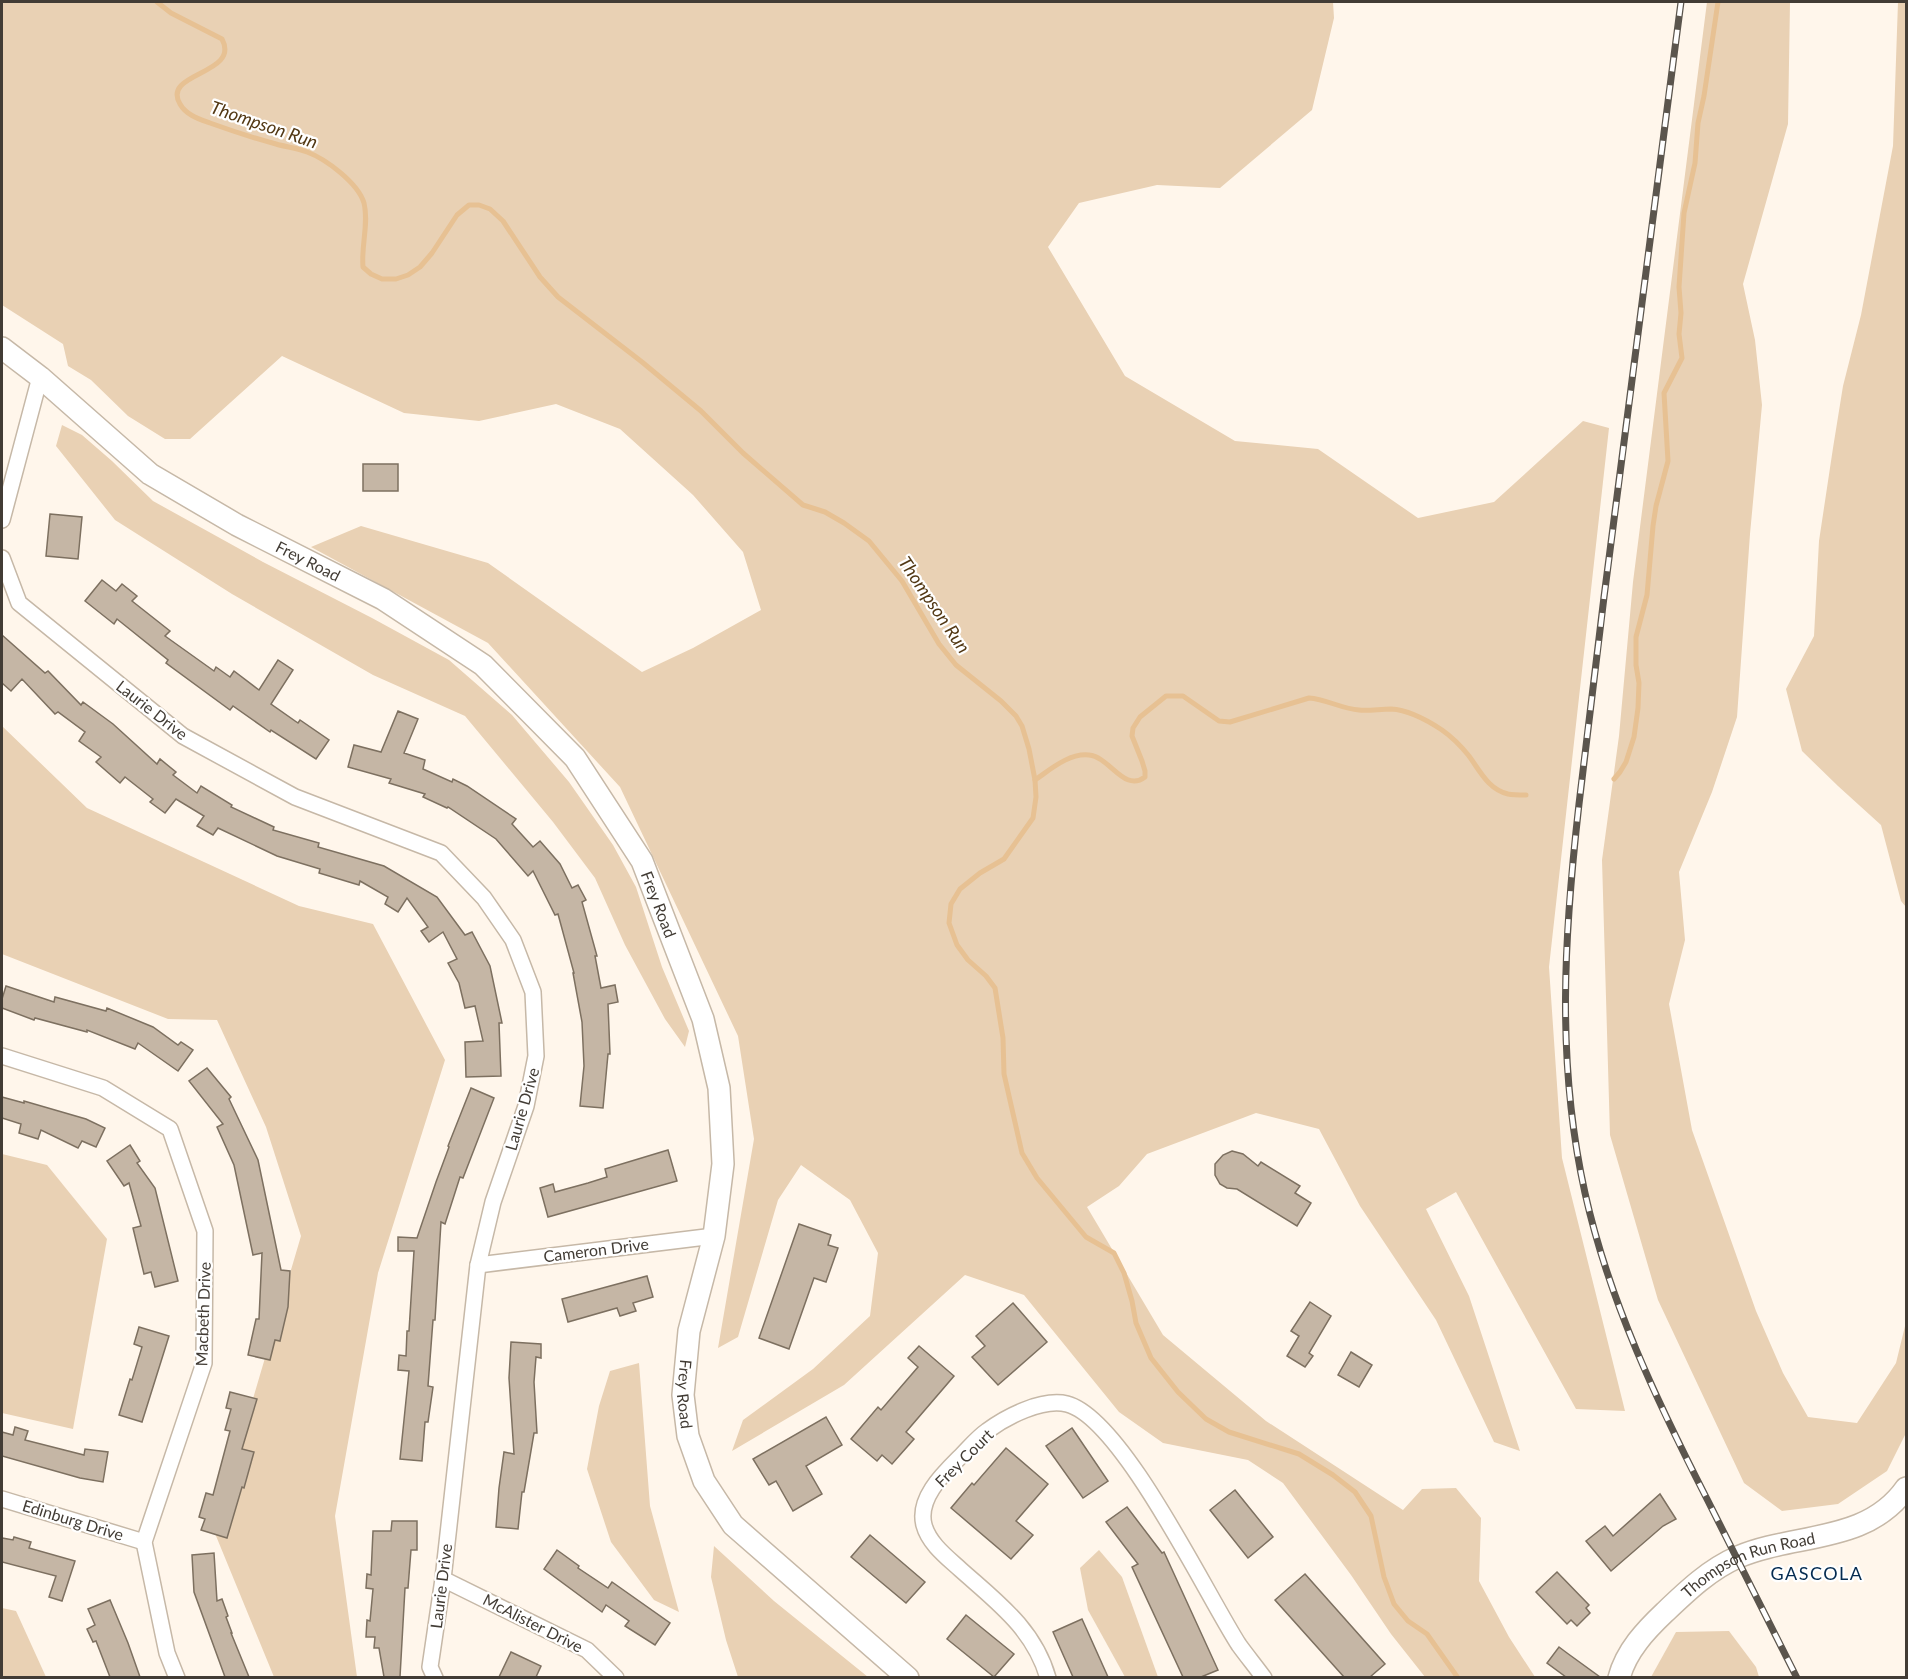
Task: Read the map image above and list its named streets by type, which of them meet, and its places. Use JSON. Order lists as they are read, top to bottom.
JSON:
{
  "streets": {
    "street": [
      "Frey Road",
      "Laurie Drive",
      "Cameron Drive",
      "Macbeth Drive",
      "Frey Court",
      "Edinburg Drive",
      "Thompson Run Road",
      "McAlister Drive"
    ]
  },
  "crossings": [
    ["Frey Road", "Cameron Drive"],
    ["Laurie Drive", "Cameron Drive"],
    ["Laurie Drive", "McAlister Drive"],
    ["Macbeth Drive", "Edinburg Drive"]
  ],
  "districts": ["GASCOLA"],
  "water": ["Thompson Run"]
}
